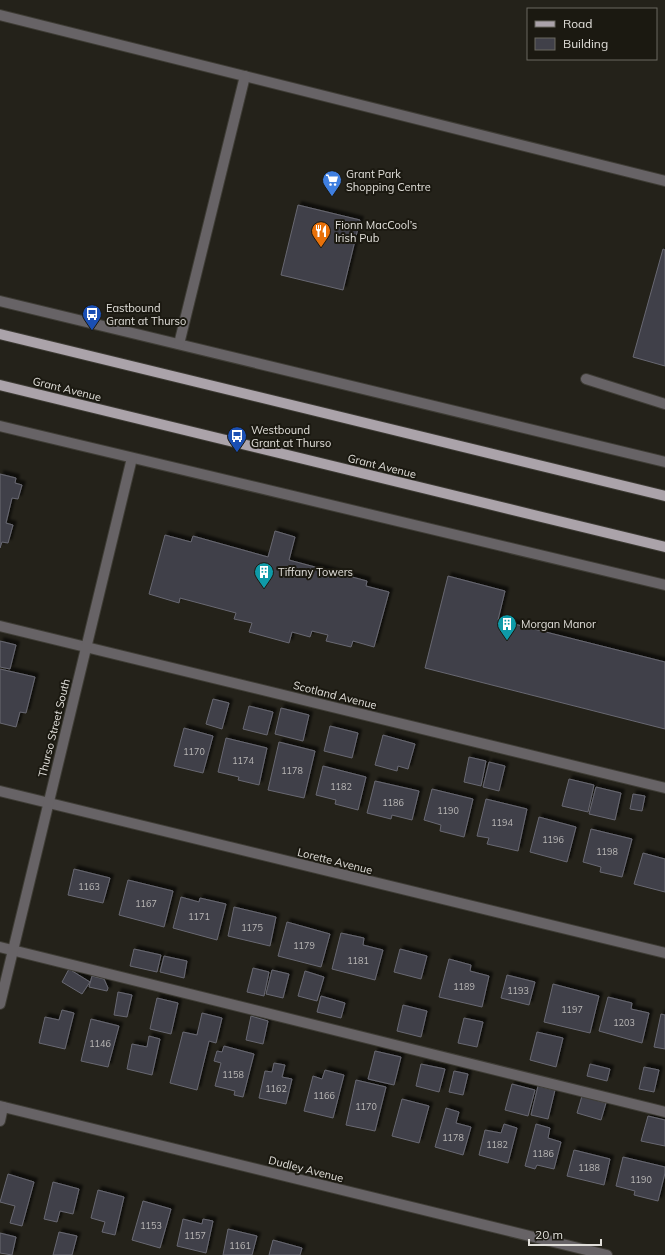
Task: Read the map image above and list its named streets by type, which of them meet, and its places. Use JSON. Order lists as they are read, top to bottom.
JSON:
{
  "streets": {
    "main road": ["Grant Avenue"],
    "street": [
      "Scotland Avenue",
      "Thurso Street South",
      "Lorette Avenue",
      "Dudley Avenue"
    ]
  },
  "crossings": [
    ["Scotland Avenue", "Thurso Street South"],
    ["Thurso Street South", "Lorette Avenue"]
  ],
  "places": {
    "supermarket": ["Grant Park Shopping Centre"],
    "restaurant": ["Fionn MacCool’s Irish Pub"],
    "bus stop": ["Eastbound Grant at Thurso", "Westbound Grant at Thurso"],
    "building": ["Tiffany Towers", "Morgan Manor"]
  },
  "house_numbers": [
    "1170",
    "1174",
    "1178",
    "1182",
    "1186",
    "1190",
    "1194",
    "1196",
    "1198",
    "1163",
    "1167",
    "1171",
    "1175",
    "1179",
    "1181",
    "1189",
    "1193",
    "1197",
    "1203",
    "1146",
    "1158",
    "1162",
    "1166",
    "1170",
    "1178",
    "1182",
    "1186",
    "1188",
    "1190",
    "1153",
    "1157",
    "1161"
  ],
  "legend": ["Road", "Building"],
  "scale_bar": "20 m"
}
